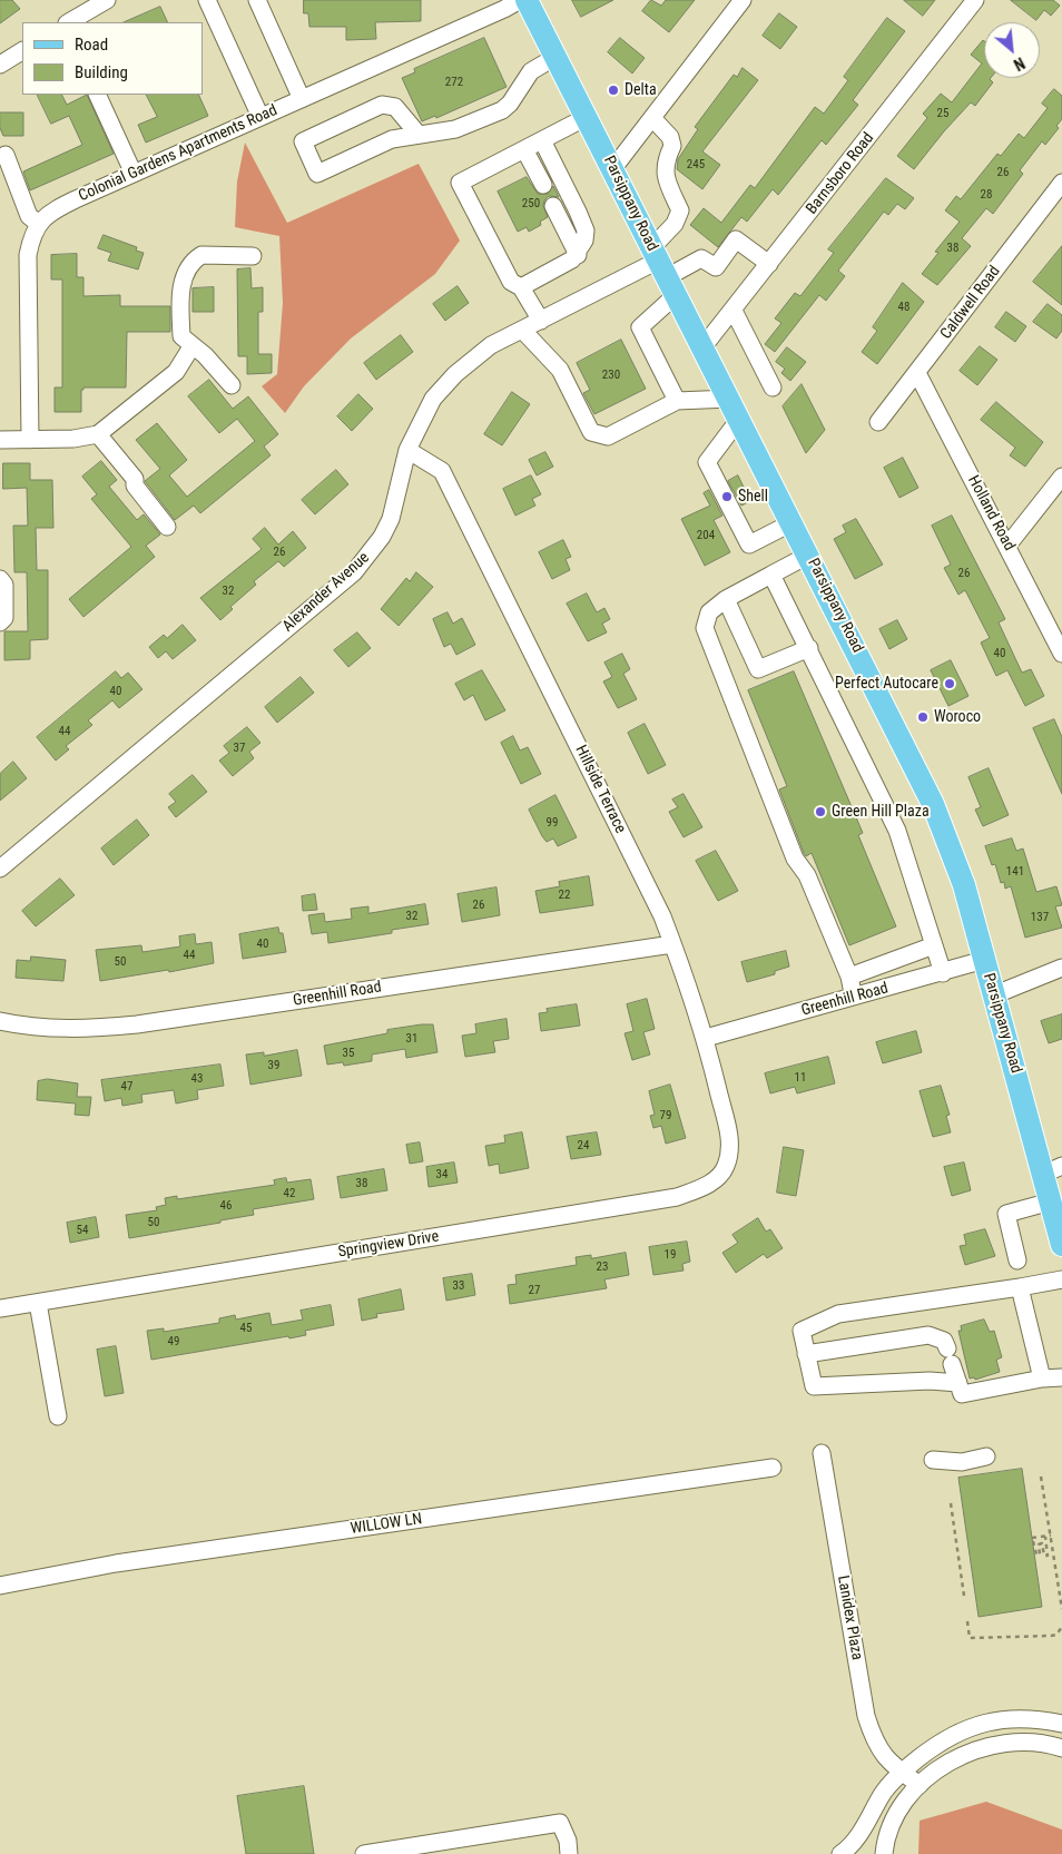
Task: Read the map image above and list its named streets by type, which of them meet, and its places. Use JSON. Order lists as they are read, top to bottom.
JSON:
{
  "streets": {
    "main road": ["Parsippany Road"],
    "street": [
      "Colonial Gardens Apartments Road",
      "Barnsboro Road",
      "Caldwell Road",
      "Holland Road",
      "Alexander Avenue",
      "Hillside Terrace",
      "Greenhill Road",
      "Springview Drive",
      "WILLOW LN",
      "Lanidex Plaza"
    ]
  },
  "crossings": [
    ["Barnsboro Road", "Parsippany Road"],
    ["Parsippany Road", "Alexander Avenue"],
    ["Parsippany Road", "Greenhill Road"],
    ["Caldwell Road", "Holland Road"],
    ["Alexander Avenue", "Hillside Terrace"],
    ["Hillside Terrace", "Greenhill Road"],
    ["Hillside Terrace", "Springview Drive"]
  ],
  "places": [
    "Delta",
    "Shell",
    "Perfect Autocare",
    "Woroco",
    "Green Hill Plaza"
  ],
  "house_numbers": [
    "272",
    "25",
    "245",
    "26",
    "28",
    "250",
    "38",
    "48",
    "230",
    "204",
    "26",
    "26",
    "32",
    "40",
    "40",
    "44",
    "37",
    "99",
    "141",
    "22",
    "26",
    "32",
    "137",
    "40",
    "44",
    "50",
    "31",
    "35",
    "39",
    "11",
    "43",
    "47",
    "79",
    "24",
    "34",
    "38",
    "42",
    "46",
    "50",
    "54",
    "19",
    "23",
    "33",
    "27",
    "45",
    "49"
  ],
  "legend": ["Road", "Building"],
  "north": "bottom right"
}
